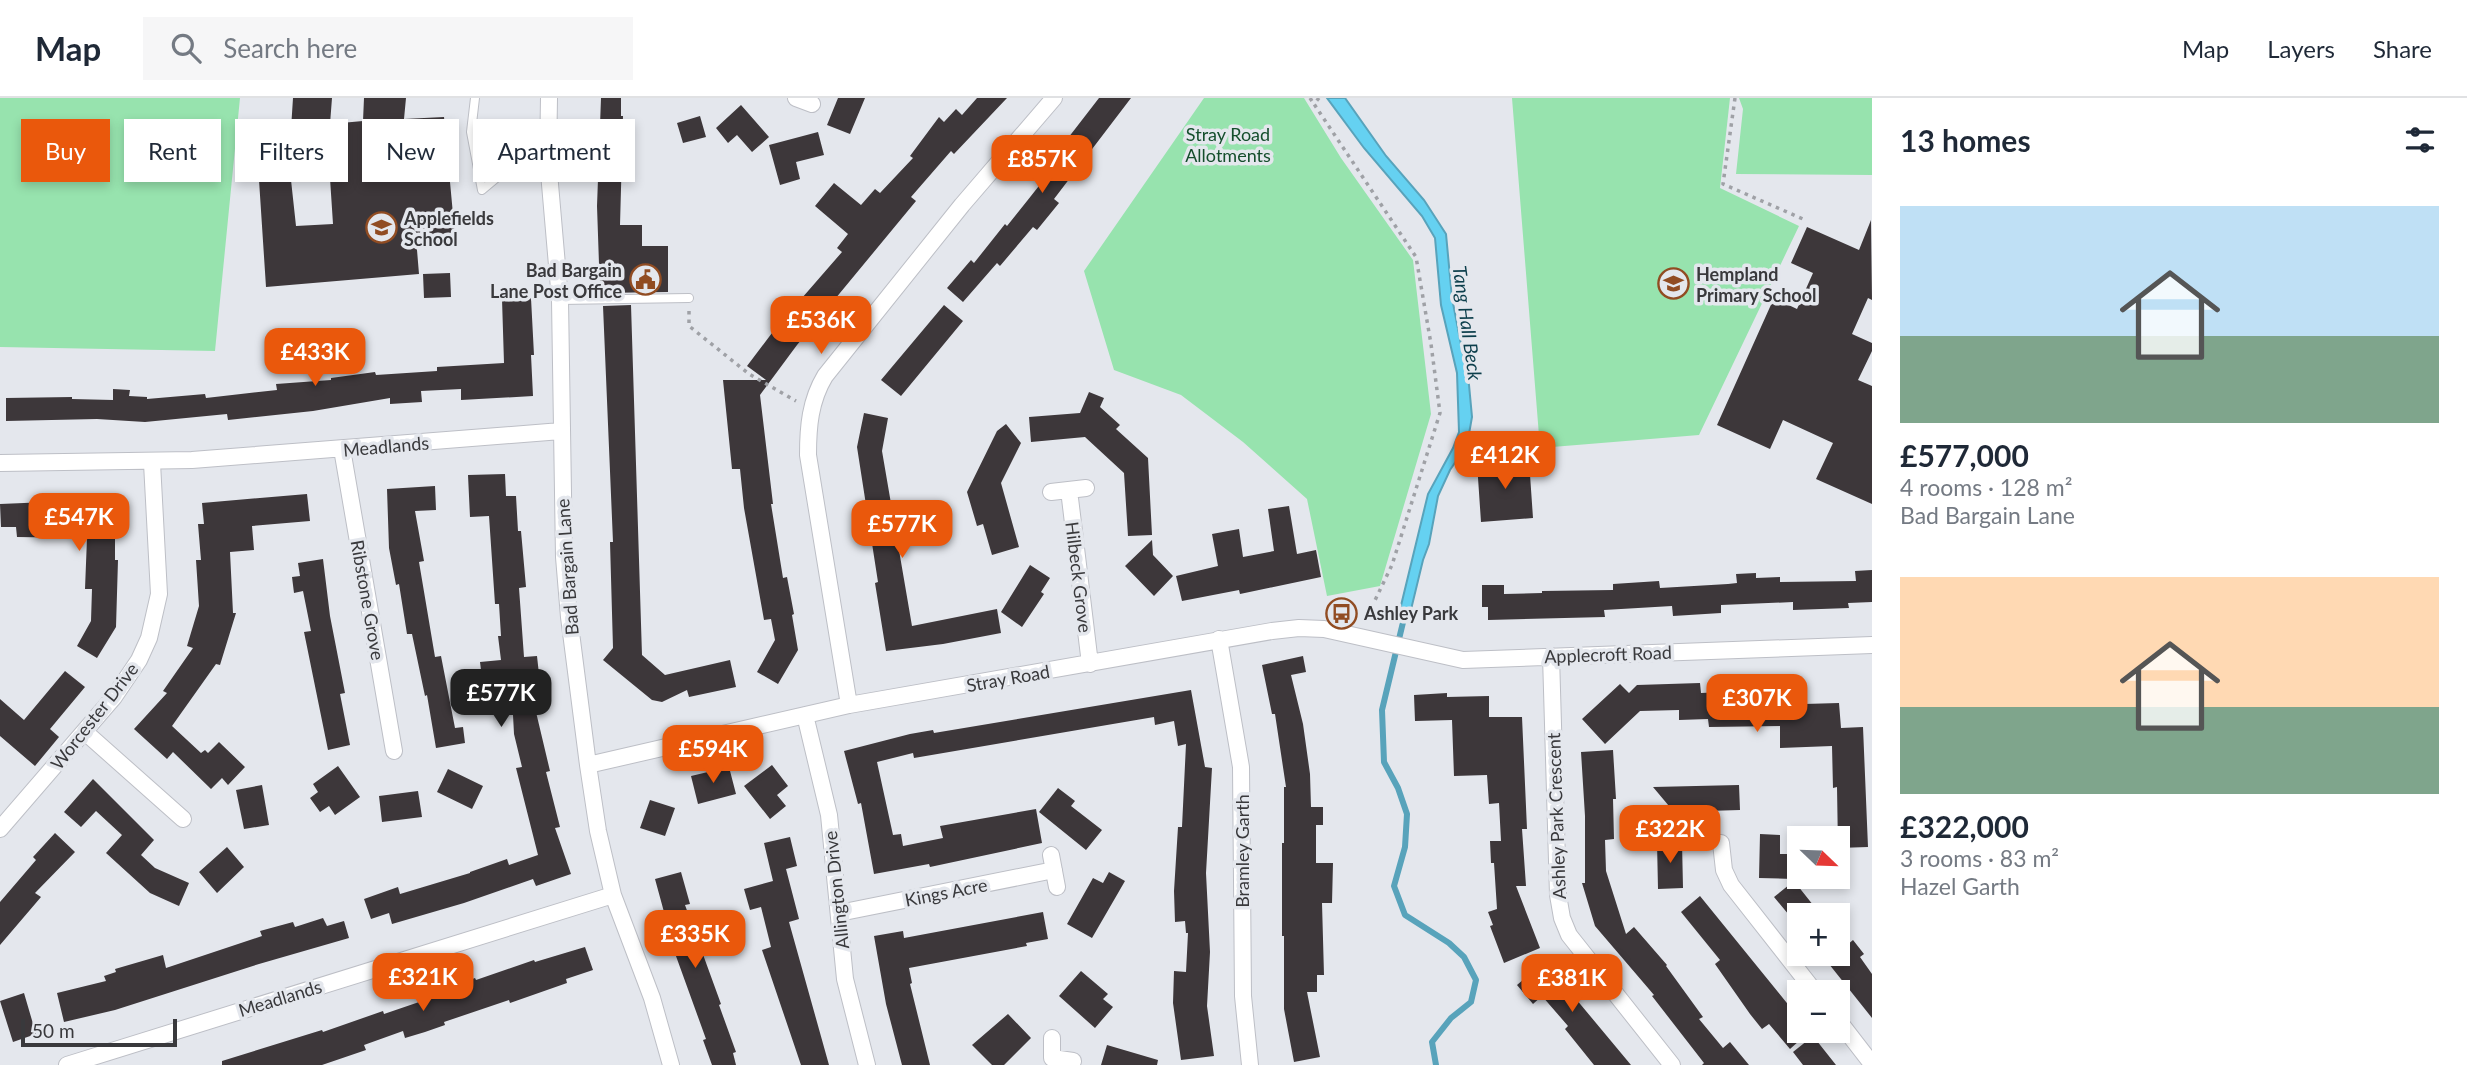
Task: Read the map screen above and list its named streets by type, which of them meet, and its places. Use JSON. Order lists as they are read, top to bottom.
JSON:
{
  "streets": {
    "street": [
      "Meadlands",
      "Bad Bargain Lane",
      "Hilbeck Grove",
      "Ribstone Grove",
      "Applecroft Road",
      "Stray Road",
      "Worcester Drive",
      "Ashley Park Crescent",
      "Bramley Garth",
      "Allington Drive",
      "Kings Acre"
    ]
  },
  "crossings": [
    ["Meadlands", "Bad Bargain Lane"],
    ["Meadlands", "Ribstone Grove"],
    ["Meadlands", "Worcester Drive"],
    ["Bad Bargain Lane", "Stray Road"],
    ["Hilbeck Grove", "Stray Road"],
    ["Applecroft Road", "Stray Road"],
    ["Applecroft Road", "Ashley Park Crescent"],
    ["Stray Road", "Bramley Garth"],
    ["Stray Road", "Allington Drive"],
    ["Allington Drive", "Kings Acre"]
  ],
  "water": ["Tang Hall Beck"],
  "parks": ["Stray Road Allotments"],
  "places": {
    "school or university": ["Applefields School", "Hempland Primary School"],
    "public building": ["Bad Bargain Lane Post Office"],
    "bus stop": ["Ashley Park"]
  },
  "scale_bar": "50 m",
  "north": "bottom right",
  "page": {
    "header": "Map",
    "search": "Search here",
    "nav": ["Map", "Layers", "Share"],
    "heading": "13 homes",
    "chip": [
      "Buy",
      "Rent",
      "Filters",
      "New",
      "Apartment"
    ],
    "price": [
      "£857K",
      "£536K",
      "£433K",
      "£412K",
      "£547K",
      "£577K",
      "£577K",
      "£307K",
      "£594K",
      "£322K",
      "£335K",
      "£321K",
      "£381K"
    ],
    "list": [
      {
        "name": "£577,000",
        "note": "4 rooms · 128 m² · Bad Bargain Lane"
      },
      {
        "name": "£322,000",
        "note": "3 rooms · 83 m² · Hazel Garth"
      }
    ],
    "map_buttons": ["+", "−"],
    "scale": "50 m"
  }
}
